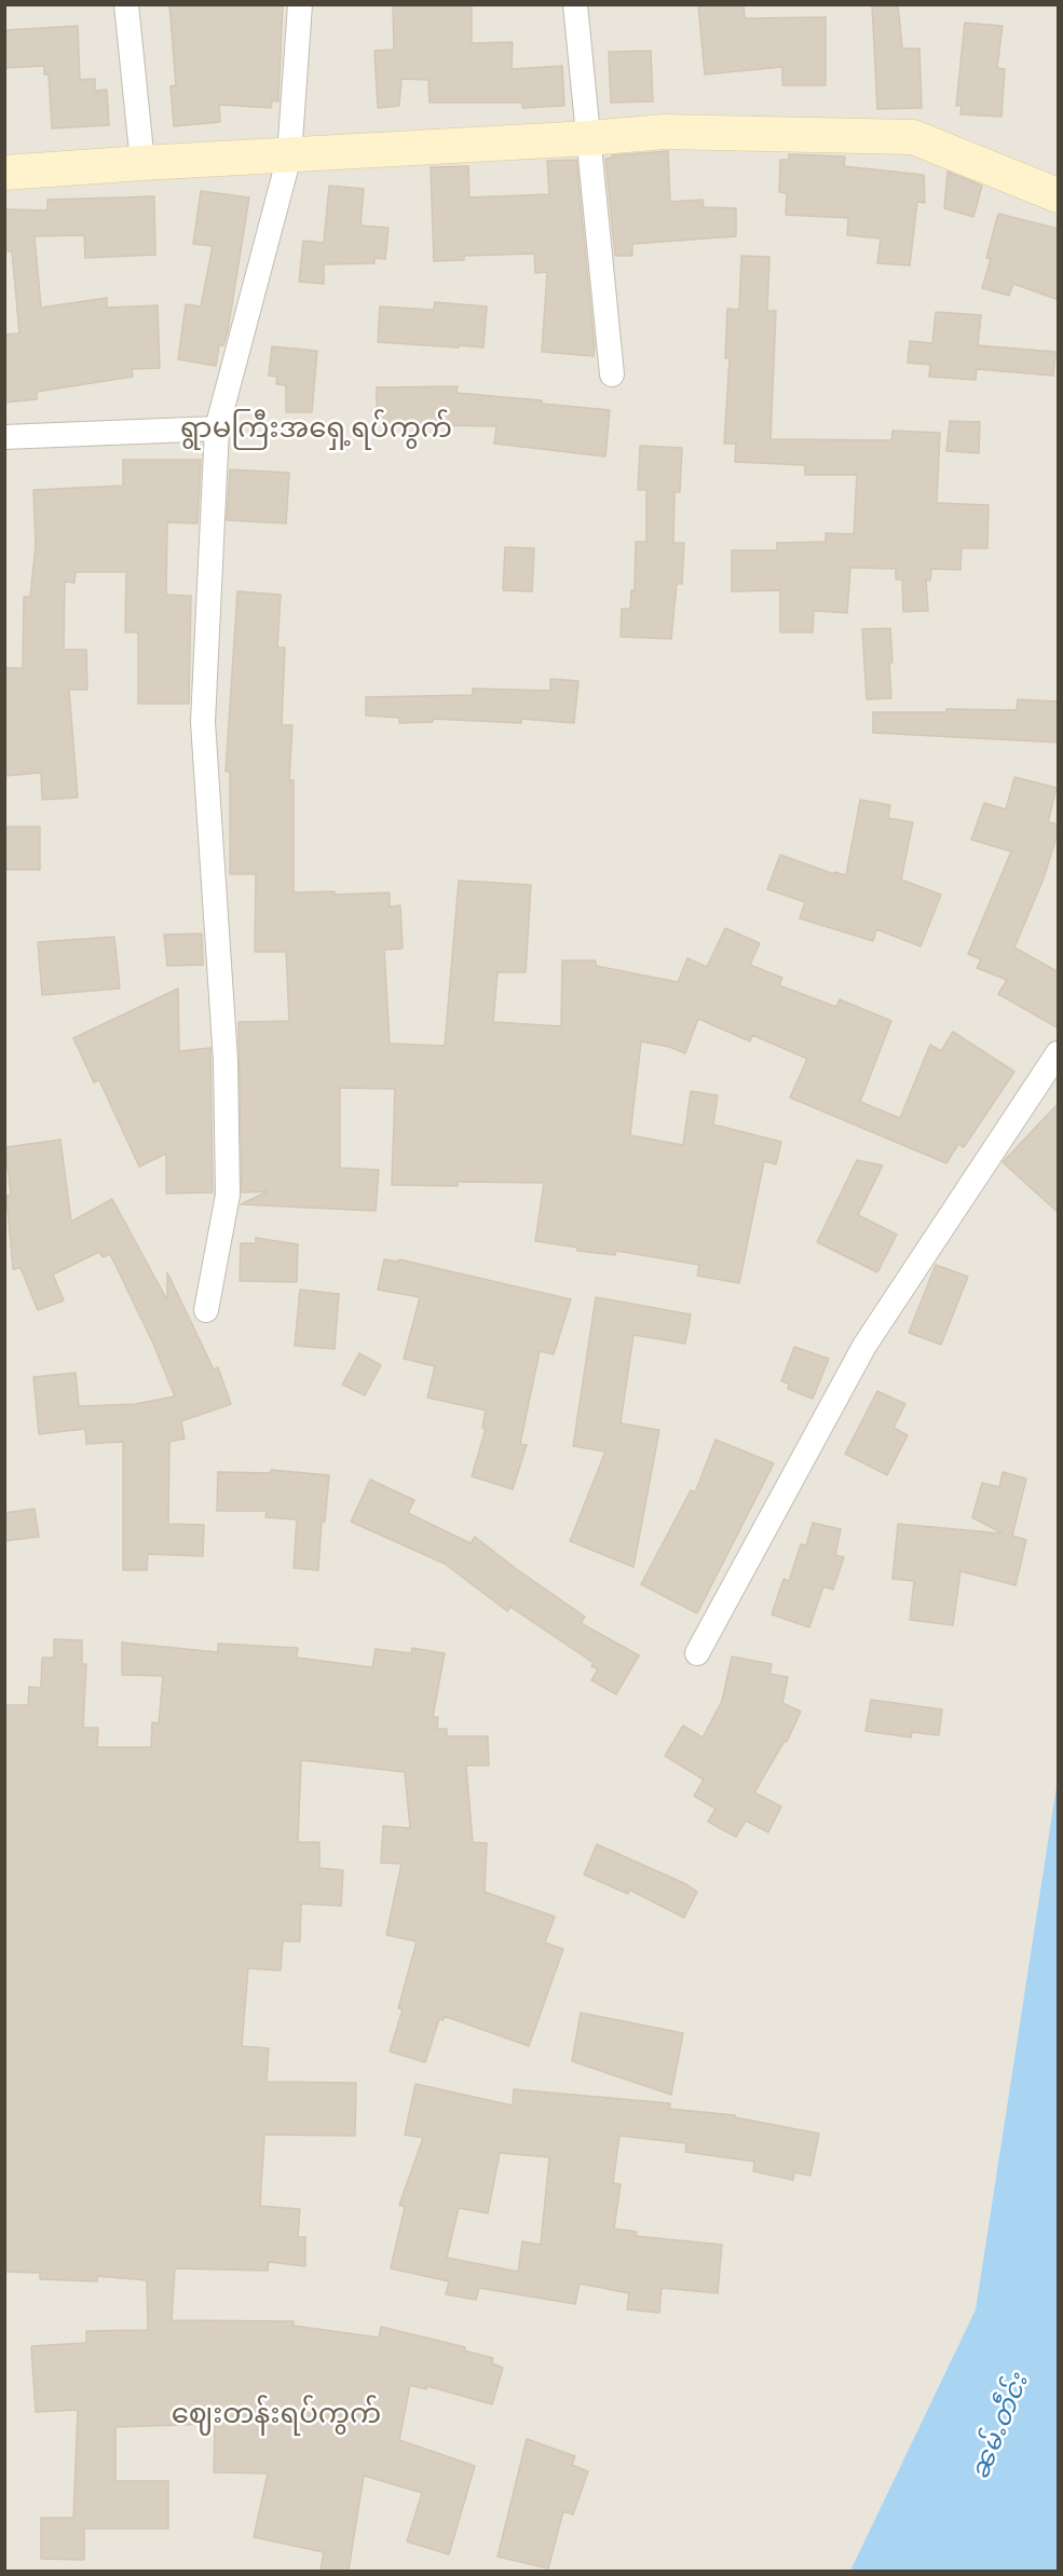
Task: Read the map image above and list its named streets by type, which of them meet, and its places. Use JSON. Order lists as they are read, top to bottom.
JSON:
{
  "districts": ["ရွာမကြီးအရှေ့ရပ်ကွက်", "ဈေးတန်းရပ်ကွက်"],
  "water": ["ၼမ်ႉတဵင်း"]
}
